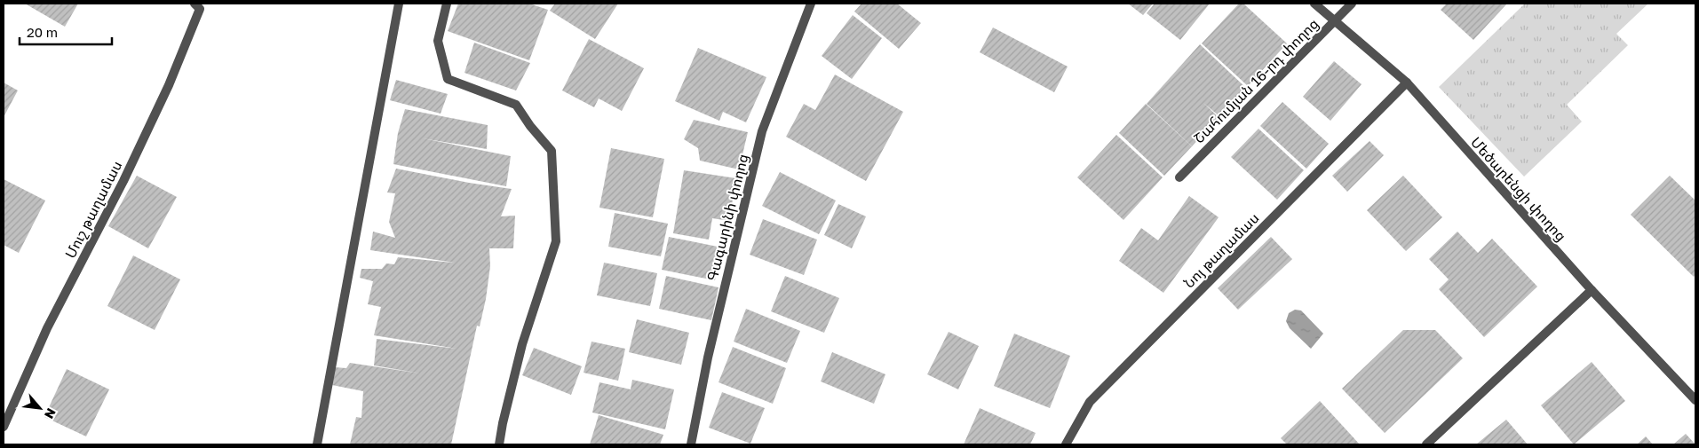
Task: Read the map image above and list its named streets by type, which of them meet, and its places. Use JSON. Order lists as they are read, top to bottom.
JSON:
{
  "streets": {
    "street": [
      "Շահումյան 16-րդ փողոց",
      "Մեծարենցի փողոց",
      "Մուշ թաղամաս",
      "Գագարինի փողոց",
      "Նոյ թաղամաս"
    ]
  },
  "crossings": [
    ["Շահումյան 16-րդ փողոց", "Մեծարենցի փողոց"],
    ["Մեծարենցի փողոց", "Նոյ թաղամաս"]
  ],
  "scale_bar": "20 m",
  "north": "bottom right"
}
